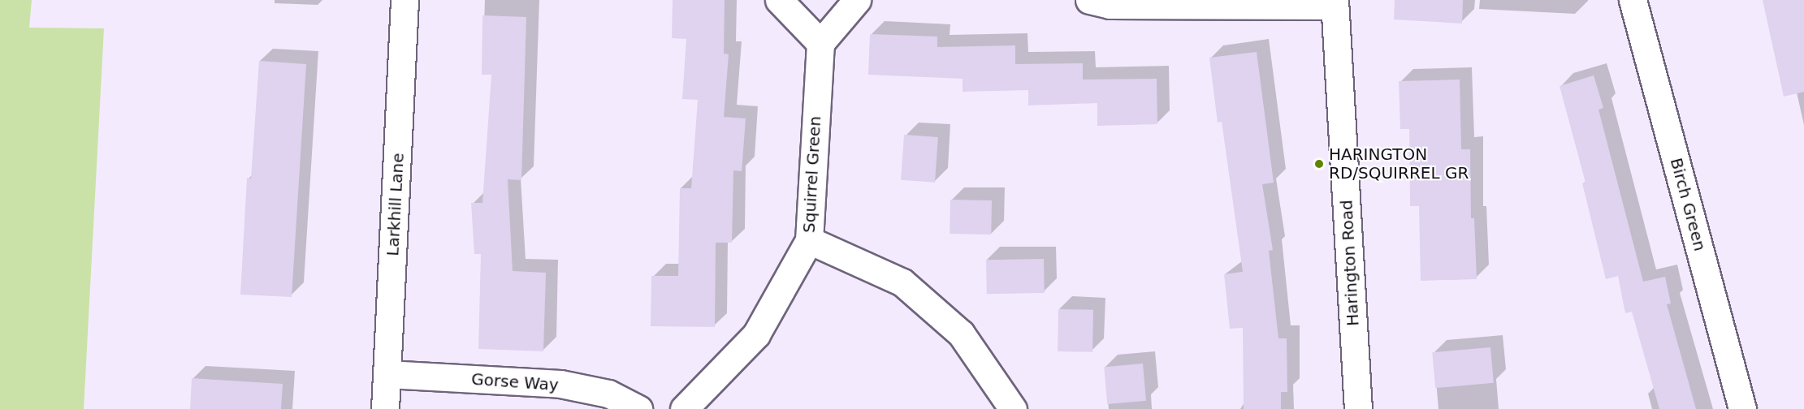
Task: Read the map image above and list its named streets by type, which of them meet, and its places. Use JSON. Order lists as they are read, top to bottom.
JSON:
{
  "streets": {
    "street": [
      "Squirrel Green",
      "Larkhill Lane",
      "Birch Green",
      "Harington Road",
      "Gorse Way"
    ]
  },
  "crossings": [
    ["Larkhill Lane", "Gorse Way"]
  ],
  "places": ["HARINGTON RD/SQUIRREL GR"]
}
